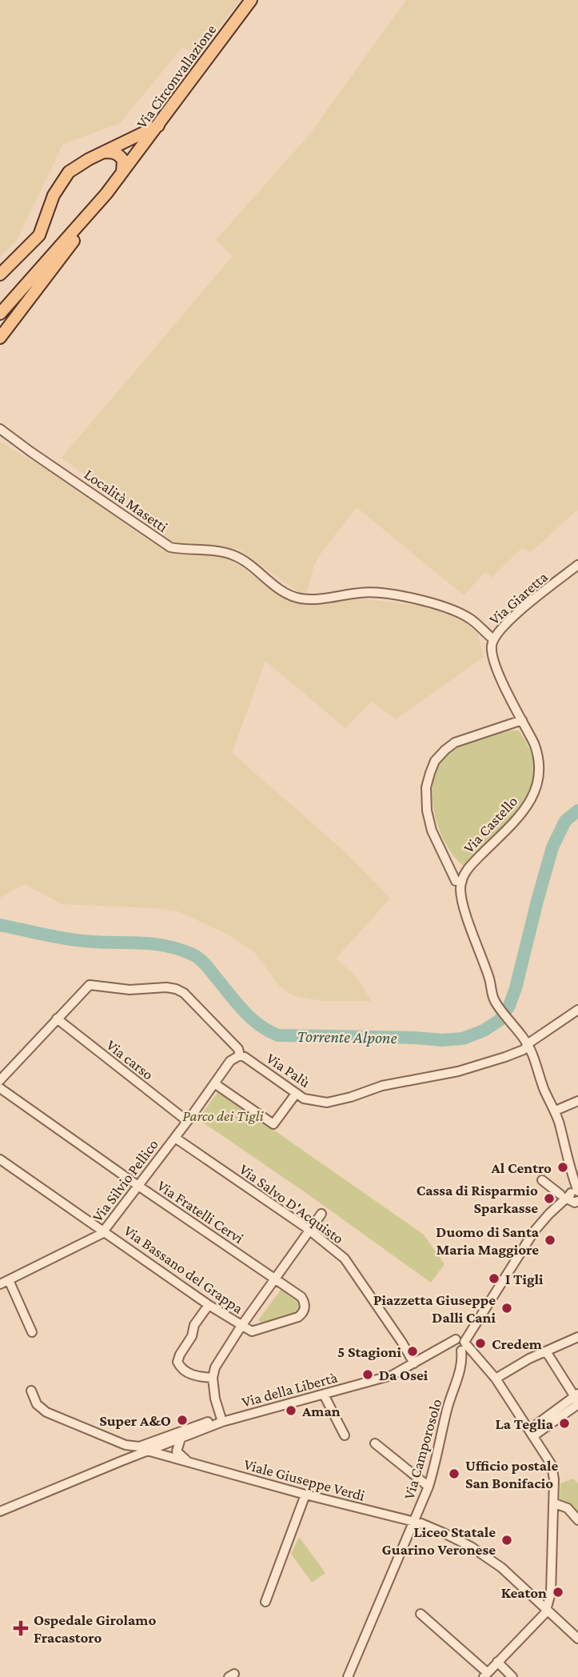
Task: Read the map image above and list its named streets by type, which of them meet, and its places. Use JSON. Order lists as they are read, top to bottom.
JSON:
{
  "streets": {
    "main road": ["Via Circonvallazione"],
    "street": [
      "Località Masetti",
      "Via Giaretta",
      "Via Castello",
      "Via carso",
      "Via Palù",
      "Via Silvio Pellico",
      "Via Salvo D'Acquisto",
      "Via Fratelli Cervi",
      "Via Bassano del Grappa",
      "Via della Libertà",
      "Via Camporosolo",
      "Viale Giuseppe Verdi"
    ]
  },
  "crossings": [
    ["Località Masetti", "Via Giaretta"],
    ["Via Giaretta", "Via Castello"],
    ["Via carso", "Via Palù"],
    ["Via carso", "Via Silvio Pellico"],
    ["Via Palù", "Via Silvio Pellico"],
    ["Via Silvio Pellico", "Via Salvo D'Acquisto"],
    ["Via Silvio Pellico", "Via Fratelli Cervi"],
    ["Via Silvio Pellico", "Via Bassano del Grappa"],
    ["Via Salvo D'Acquisto", "Via della Libertà"],
    ["Via Fratelli Cervi", "Via Bassano del Grappa"],
    ["Via della Libertà", "Via Camporosolo"],
    ["Via della Libertà", "Viale Giuseppe Verdi"],
    ["Via Camporosolo", "Viale Giuseppe Verdi"]
  ],
  "water": ["Torrente Alpone"],
  "parks": ["Parco dei Tigli"],
  "places": {
    "other": [
      "Al Centro",
      "Cassa di Risparmio Sparkasse",
      "Duomo di Santa Maria Maggiore",
      "I Tigli",
      "Piazzetta Giuseppe Dalli Cani",
      "Credem",
      "5 Stagioni",
      "Da Osei",
      "Aman",
      "Super A&O",
      "La Teglia",
      "Ufficio postale San Bonifacio",
      "Liceo Statale Guarino Veronese",
      "Keaton"
    ],
    "health": ["Ospedale Girolamo Fracastoro"]
  }
}
